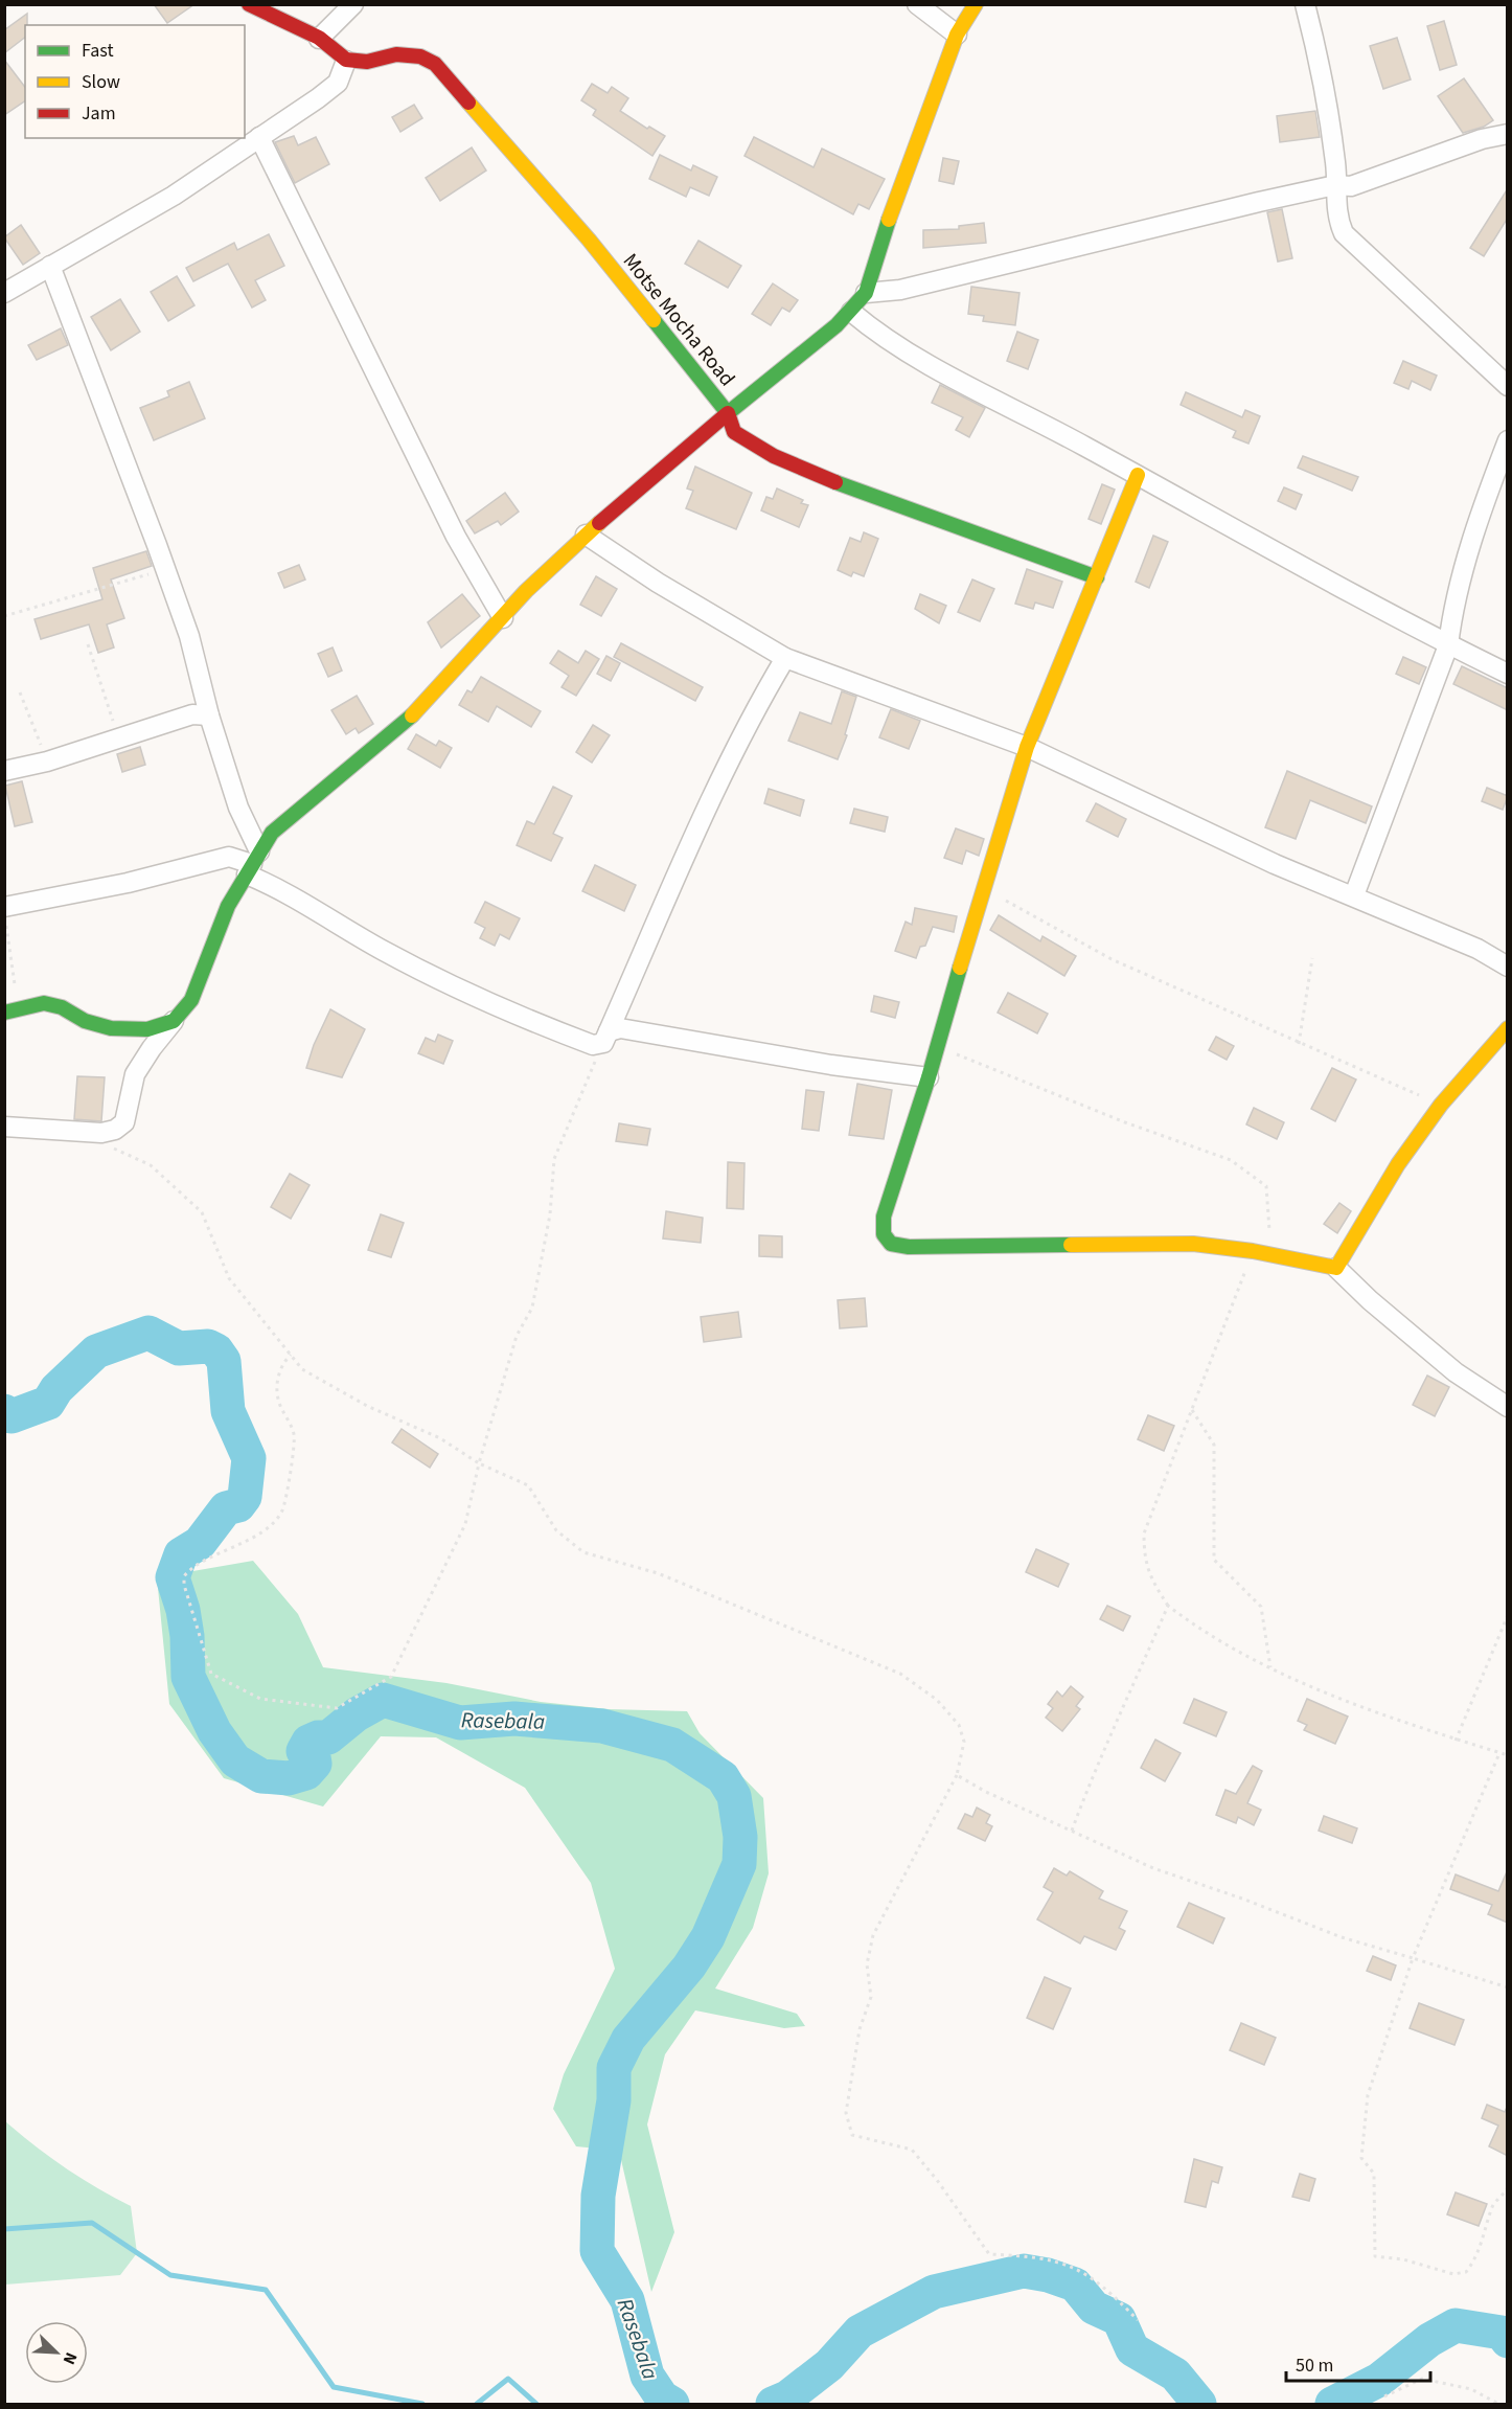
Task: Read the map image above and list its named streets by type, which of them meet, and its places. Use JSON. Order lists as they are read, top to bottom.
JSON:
{
  "streets": {
    "street": ["Motse Mocha Road"]
  },
  "water": ["Rasebala"],
  "legend": ["Fast", "Slow", "Jam"],
  "scale_bar": "50 m",
  "north": "bottom right"
}
